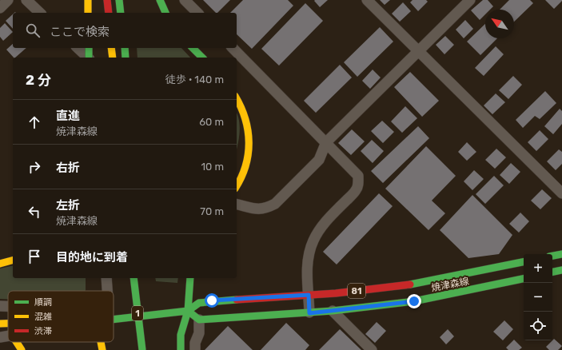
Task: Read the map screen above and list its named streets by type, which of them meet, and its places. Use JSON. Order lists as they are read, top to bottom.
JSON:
{
  "streets": {
    "main road": ["焼津森線", "81", "1"]
  },
  "legend": ["順調", "混雑", "渋滞"],
  "north": "top left",
  "page": {
    "search": "ここで検索",
    "heading": ["2 分", "徒歩 · 140 m"],
    "list": [
      ["直進", "焼津森線", "60 m"],
      ["右折", "10 m"],
      ["左折", "焼津森線", "70 m"],
      "目的地に到着"
    ],
    "map_buttons": ["+", "−"]
  }
}
